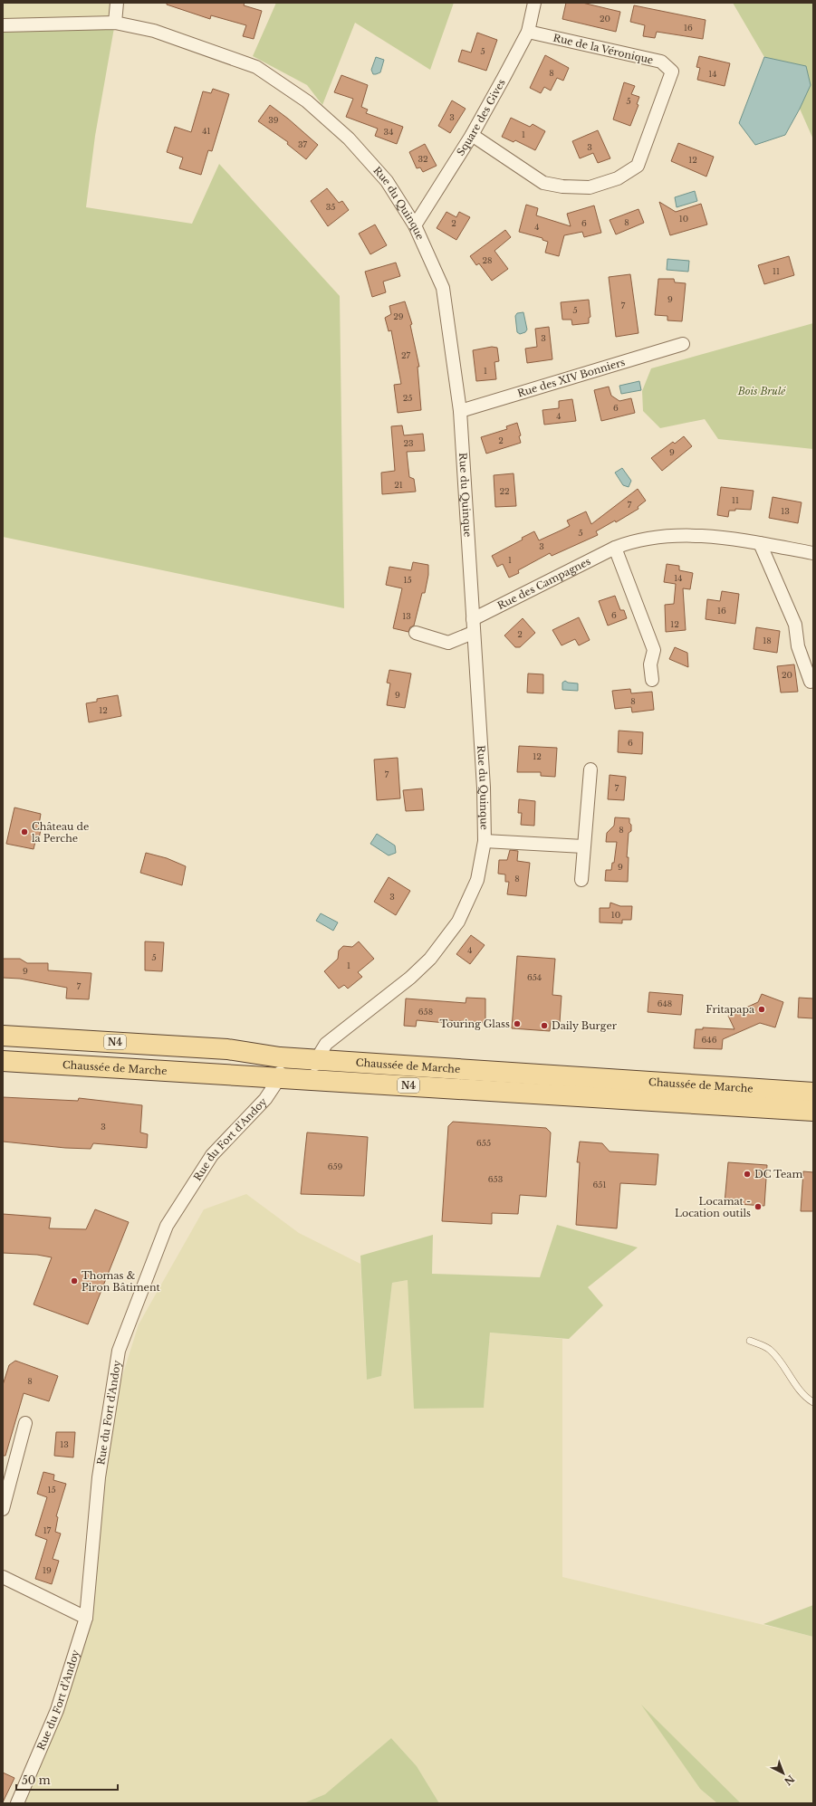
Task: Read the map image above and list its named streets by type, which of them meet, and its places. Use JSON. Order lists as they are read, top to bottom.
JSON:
{
  "streets": {
    "main road": ["N4", "Chaussée de Marche"],
    "street": [
      "Rue de la Véronique",
      "Square des Gives",
      "Rue du Quinque",
      "Rue des XIV Bonniers",
      "Rue des Campagnes",
      "Rue du Fort d'Andoy"
    ]
  },
  "crossings": [
    ["Rue de la Véronique", "Square des Gives"],
    ["Square des Gives", "Rue du Quinque"],
    ["Rue du Quinque", "Rue des XIV Bonniers"],
    ["Rue du Quinque", "Rue des Campagnes"],
    ["Rue du Quinque", "Chaussée de Marche"],
    ["Chaussée de Marche", "Rue du Fort d'Andoy"]
  ],
  "parks": ["Bois Brulé"],
  "places": [
    "Château de la Perche",
    "Fritapapa",
    "Touring Glass",
    "Daily Burger",
    "DC Team",
    "Locamat - Location outils",
    "Thomas & Piron Bâtiment"
  ],
  "house_numbers": [
    "20",
    "16",
    "5",
    "8",
    "14",
    "5",
    "3",
    "39",
    "41",
    "34",
    "1",
    "37",
    "3",
    "32",
    "12",
    "35",
    "10",
    "8",
    "2",
    "6",
    "4",
    "28",
    "11",
    "9",
    "7",
    "5",
    "29",
    "3",
    "27",
    "1",
    "25",
    "6",
    "4",
    "2",
    "23",
    "9",
    "21",
    "22",
    "11",
    "7",
    "13",
    "5",
    "3",
    "1",
    "14",
    "15",
    "16",
    "6",
    "13",
    "12",
    "2",
    "18",
    "20",
    "9",
    "8",
    "12",
    "6",
    "12",
    "7",
    "7",
    "8",
    "9",
    "8",
    "3",
    "10",
    "4",
    "5",
    "1",
    "9",
    "654",
    "7",
    "648",
    "658",
    "646",
    "3",
    "655",
    "659",
    "653",
    "651",
    "8",
    "13",
    "15",
    "17",
    "19"
  ],
  "scale_bar": "50 m",
  "north": "bottom right"
}
